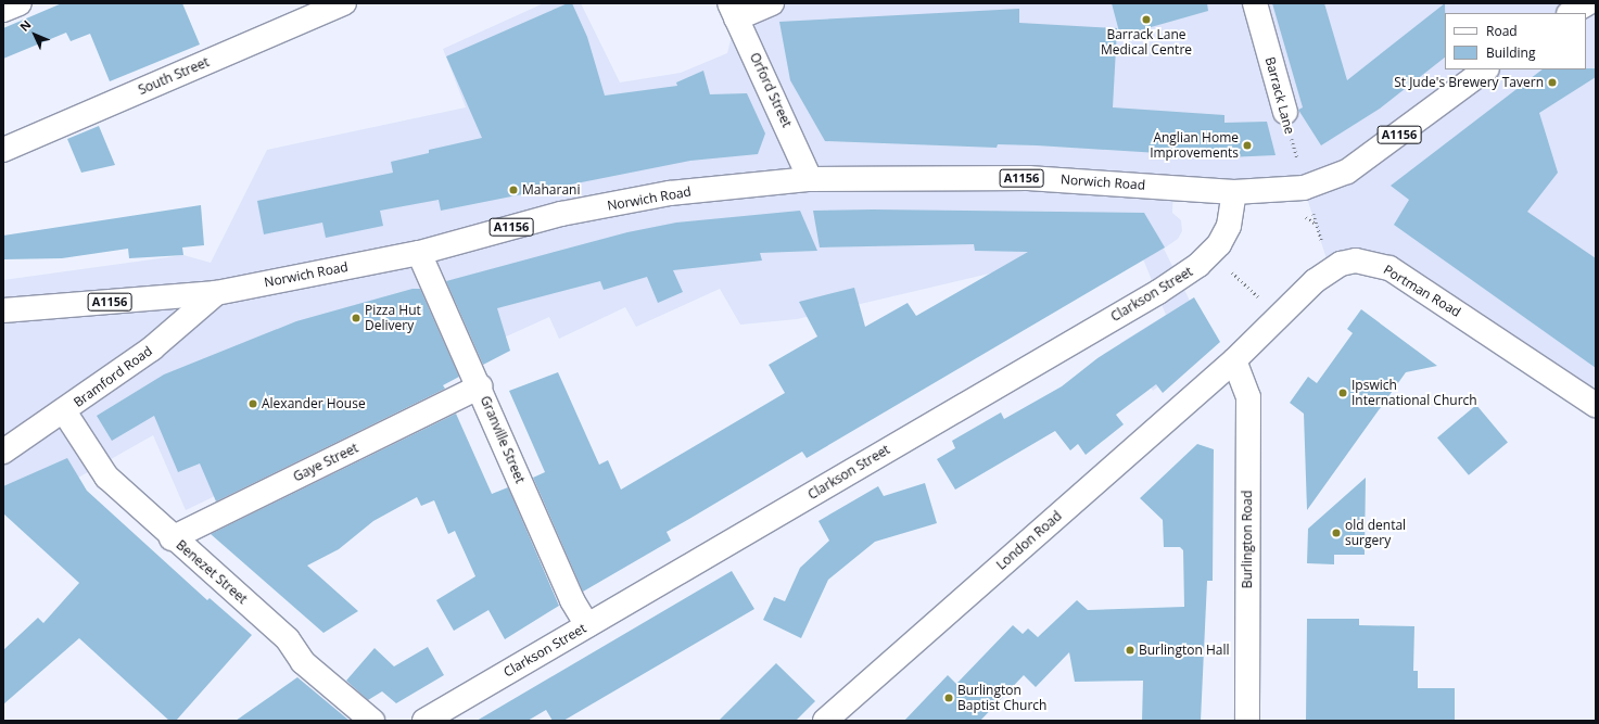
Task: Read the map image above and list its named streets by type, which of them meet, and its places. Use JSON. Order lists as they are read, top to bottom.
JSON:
{
  "streets": {
    "street": [
      "South Street",
      "Orford Street",
      "Barrack Lane",
      "A1156",
      "Norwich Road",
      "Portman Road",
      "Clarkson Street",
      "Bramford Road",
      "Granville Street",
      "Gaye Street",
      "Burlington Road",
      "London Road",
      "Benezet Street"
    ]
  },
  "crossings": [
    ["Orford Street", "Norwich Road"],
    ["Barrack Lane", "A1156"],
    ["Barrack Lane", "Norwich Road"],
    ["Barrack Lane", "Portman Road"],
    ["A1156", "Norwich Road"],
    ["Norwich Road", "Clarkson Street"],
    ["Norwich Road", "Bramford Road"],
    ["Norwich Road", "Granville Street"],
    ["Portman Road", "Burlington Road"],
    ["Portman Road", "London Road"],
    ["Clarkson Street", "Granville Street"],
    ["Bramford Road", "Benezet Street"],
    ["Granville Street", "Gaye Street"],
    ["Gaye Street", "Benezet Street"],
    ["Burlington Road", "London Road"]
  ],
  "places": [
    "Barrack Lane Medical Centre",
    "St Jude's Brewery Tavern",
    "Anglian Home Improvements",
    "Maharani",
    "Pizza Hut Delivery",
    "Ipswich International Church",
    "Alexander House",
    "old dental surgery",
    "Burlington Hall",
    "Burlington Baptist Church"
  ],
  "legend": ["Road", "Building"],
  "north": "top left"
}
